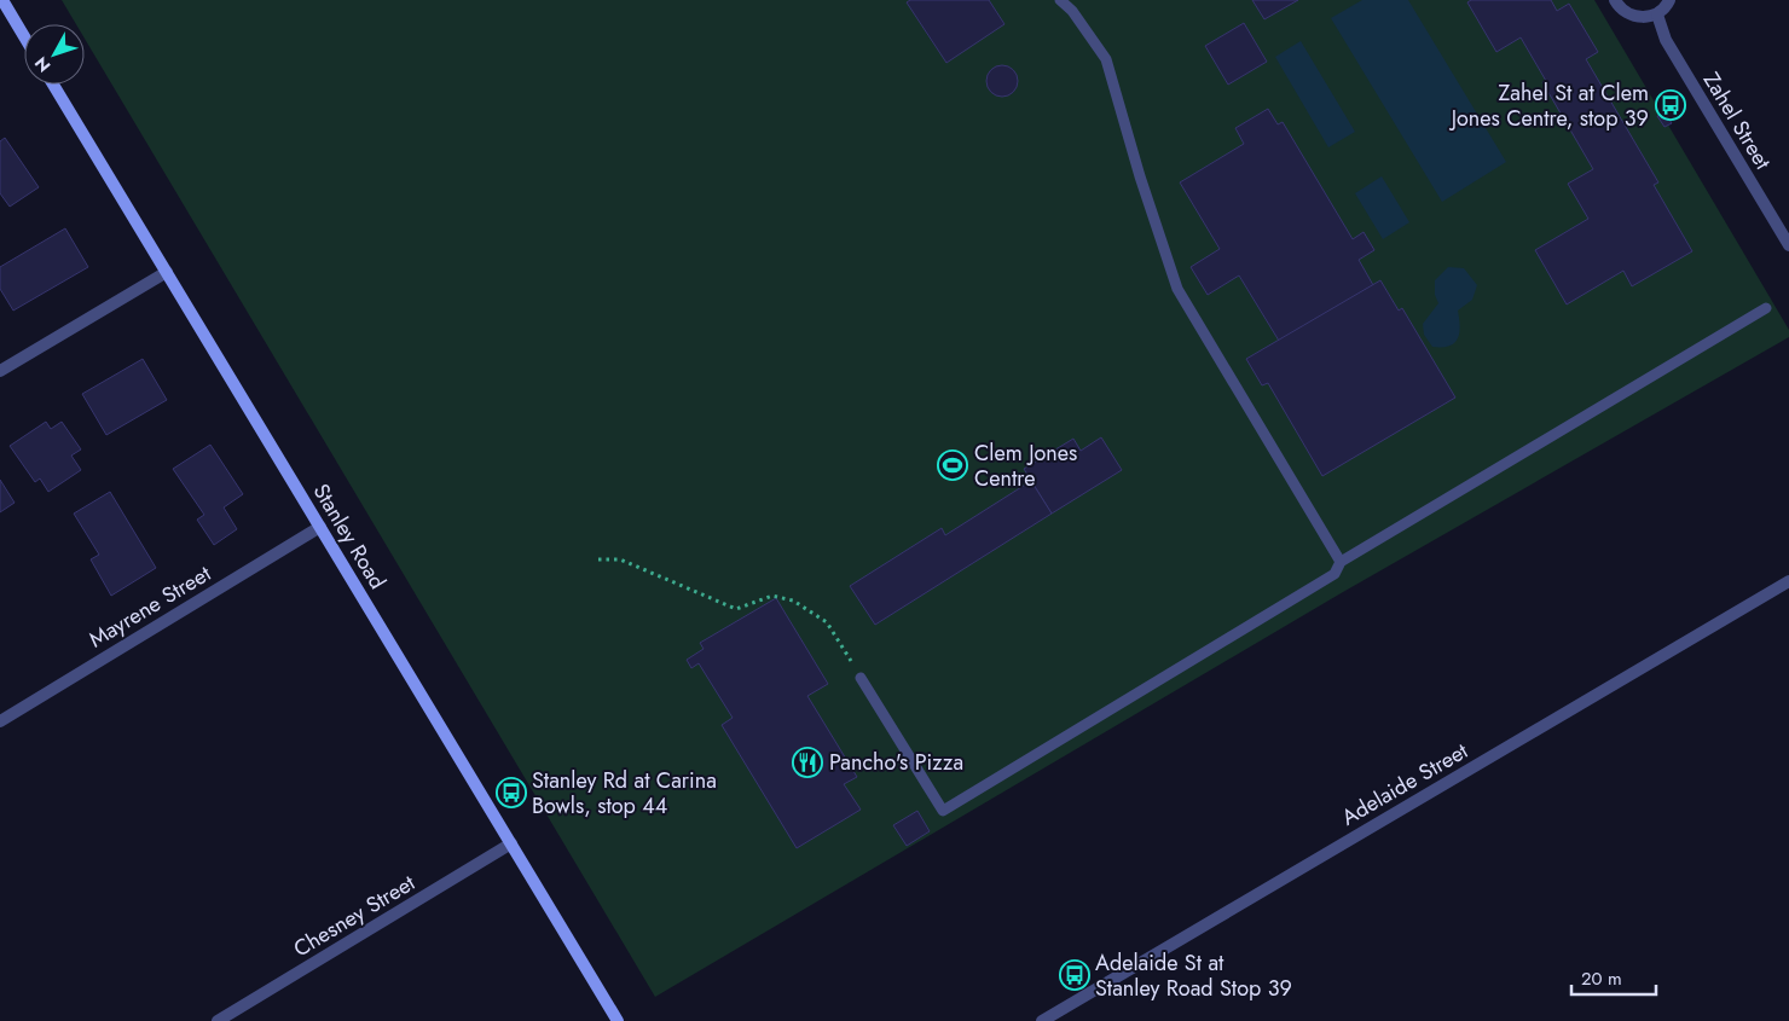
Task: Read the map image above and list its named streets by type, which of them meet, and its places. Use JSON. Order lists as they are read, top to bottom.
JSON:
{
  "streets": {
    "main road": ["Stanley Road"],
    "street": [
      "Zahel Street",
      "Mayrene Street",
      "Adelaide Street",
      "Chesney Street"
    ]
  },
  "crossings": [
    ["Stanley Road", "Mayrene Street"],
    ["Stanley Road", "Chesney Street"]
  ],
  "places": {
    "bus stop": ["Zahel St at Clem Jones Centre, stop 39", "Stanley Rd at Carina Bowls, stop 44", "Adelaide St at Stanley Road Stop 39"],
    "sports": ["Clem Jones Centre"],
    "restaurant": ["Pancho's Pizza"]
  },
  "scale_bar": "20 m",
  "north": "bottom left"
}
